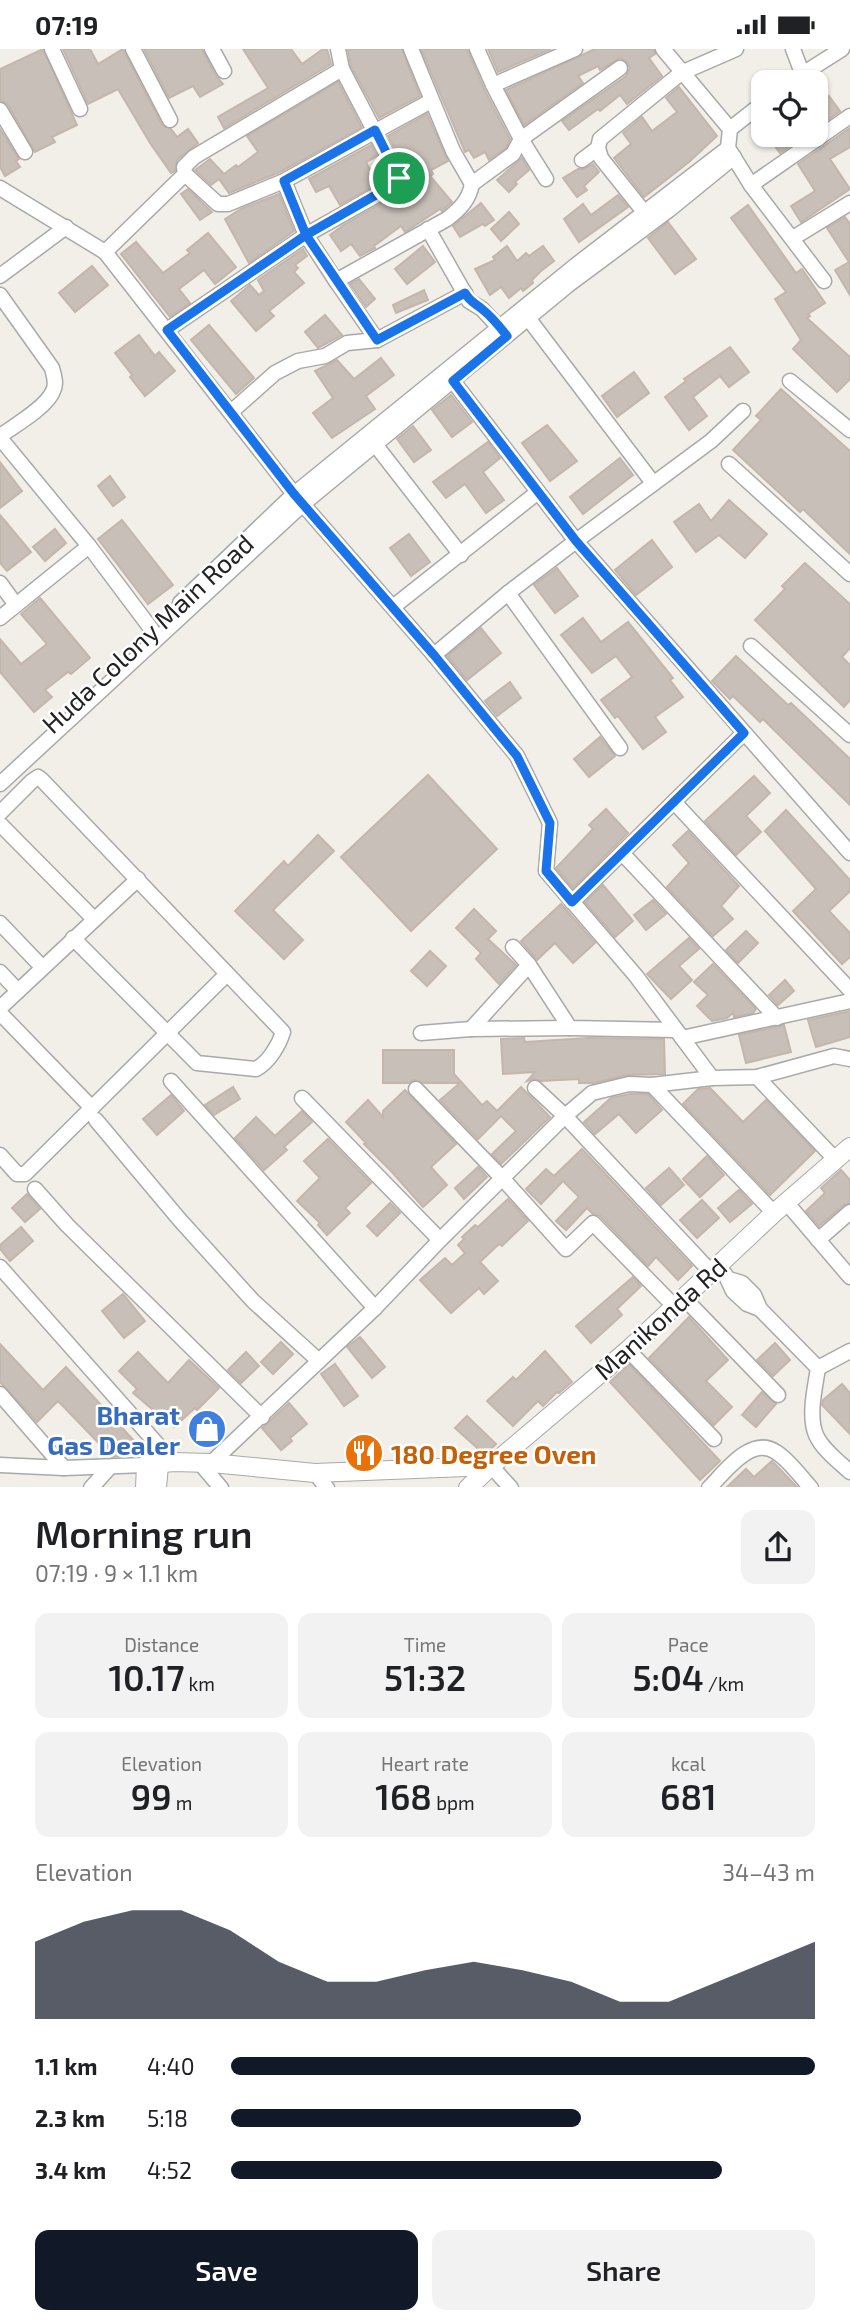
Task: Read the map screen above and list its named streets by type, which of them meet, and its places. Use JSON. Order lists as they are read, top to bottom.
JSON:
{
  "streets": {
    "street": ["Huda Colony Main Road", "Manikonda Rd"]
  },
  "places": {
    "shop": ["Bharat Gas Dealer"],
    "restaurant": ["180 Degree Oven"]
  },
  "page": {
    "status": "07:19",
    "heading": ["Morning run", "07:19 · 9 × 1.1 km"],
    "stats": [
      ["Distance", "10.17 km"],
      ["Time", "51:32"],
      ["Pace", "5:04 /km"],
      ["Elevation", "99 m"],
      ["Heart rate", "168 bpm"],
      ["kcal", "681"]
    ],
    "chart": ["Elevation", "34–43 m"],
    "list": [
      {
        "name": "1.1 km",
        "note": "4:40"
      },
      {
        "name": "2.3 km",
        "note": "5:18"
      },
      {
        "name": "3.4 km",
        "note": "4:52"
      }
    ],
    "buttons": ["Save", "Share"]
  }
}
